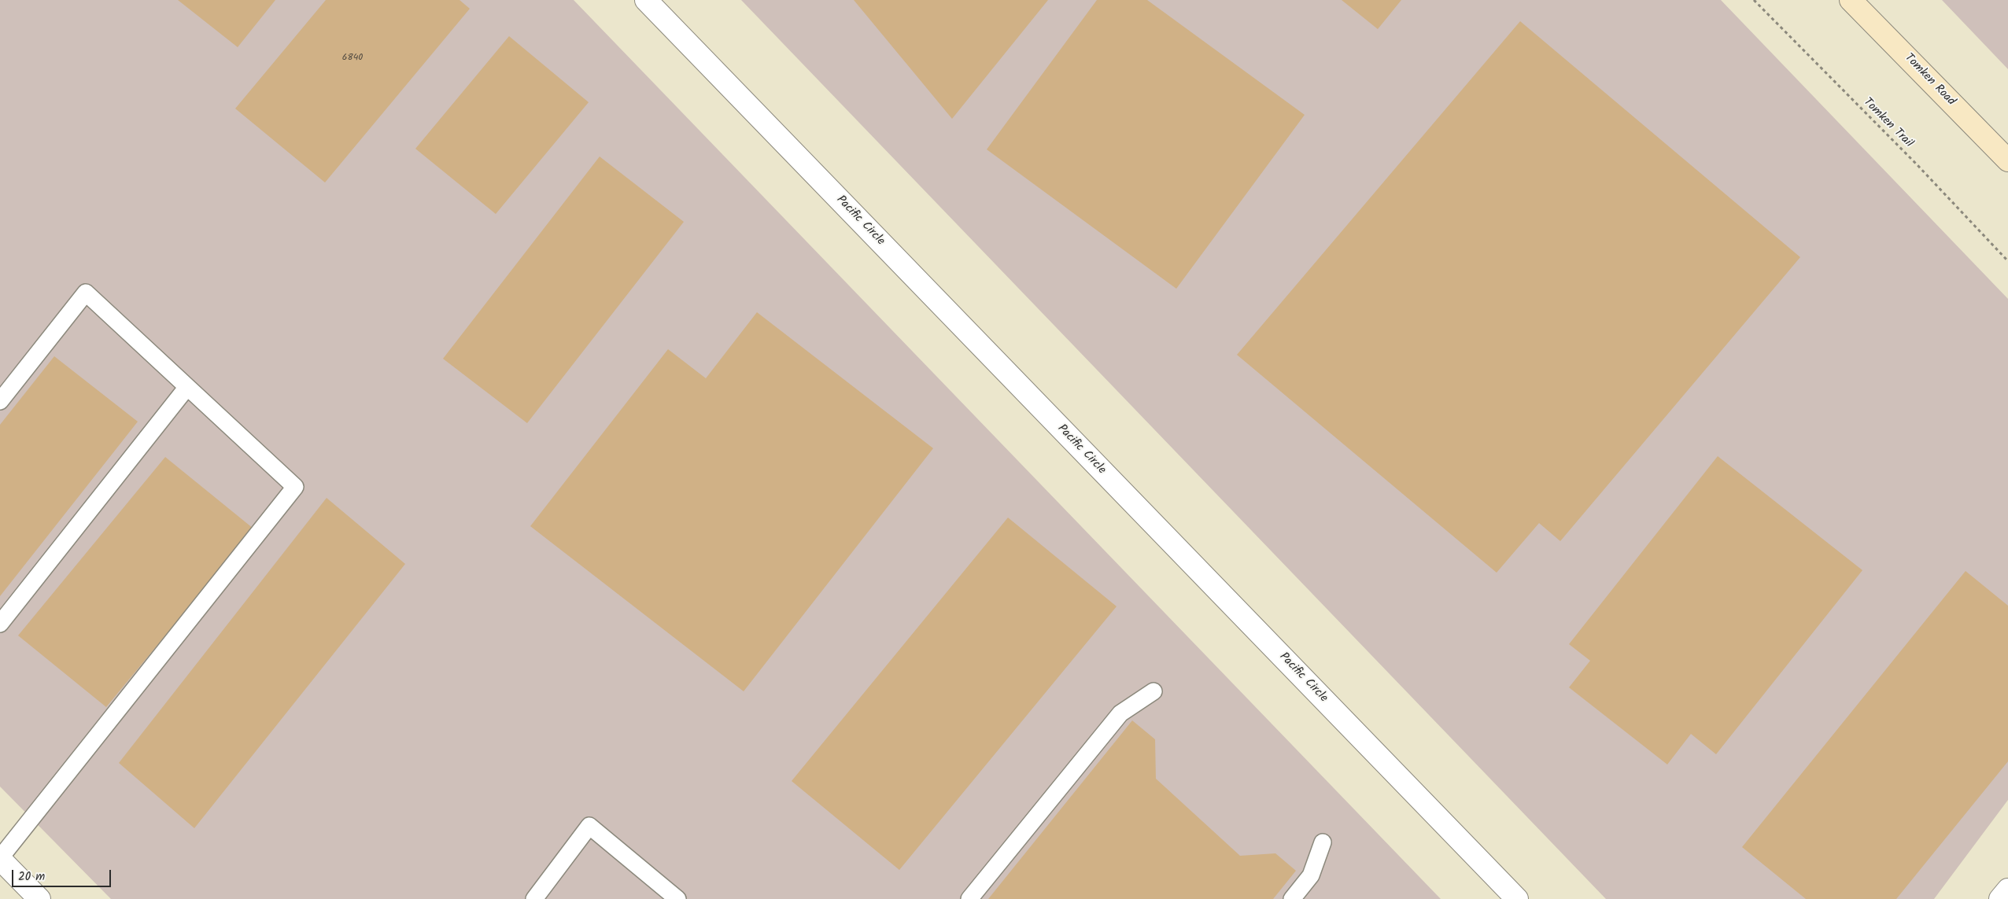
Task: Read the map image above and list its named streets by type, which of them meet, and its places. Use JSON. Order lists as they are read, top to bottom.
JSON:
{
  "streets": {
    "main road": ["Tomken Road"],
    "street": ["Pacific Circle"],
    "path": ["Tomken Trail"]
  },
  "house_numbers": ["6840"],
  "scale_bar": "20 m"
}
